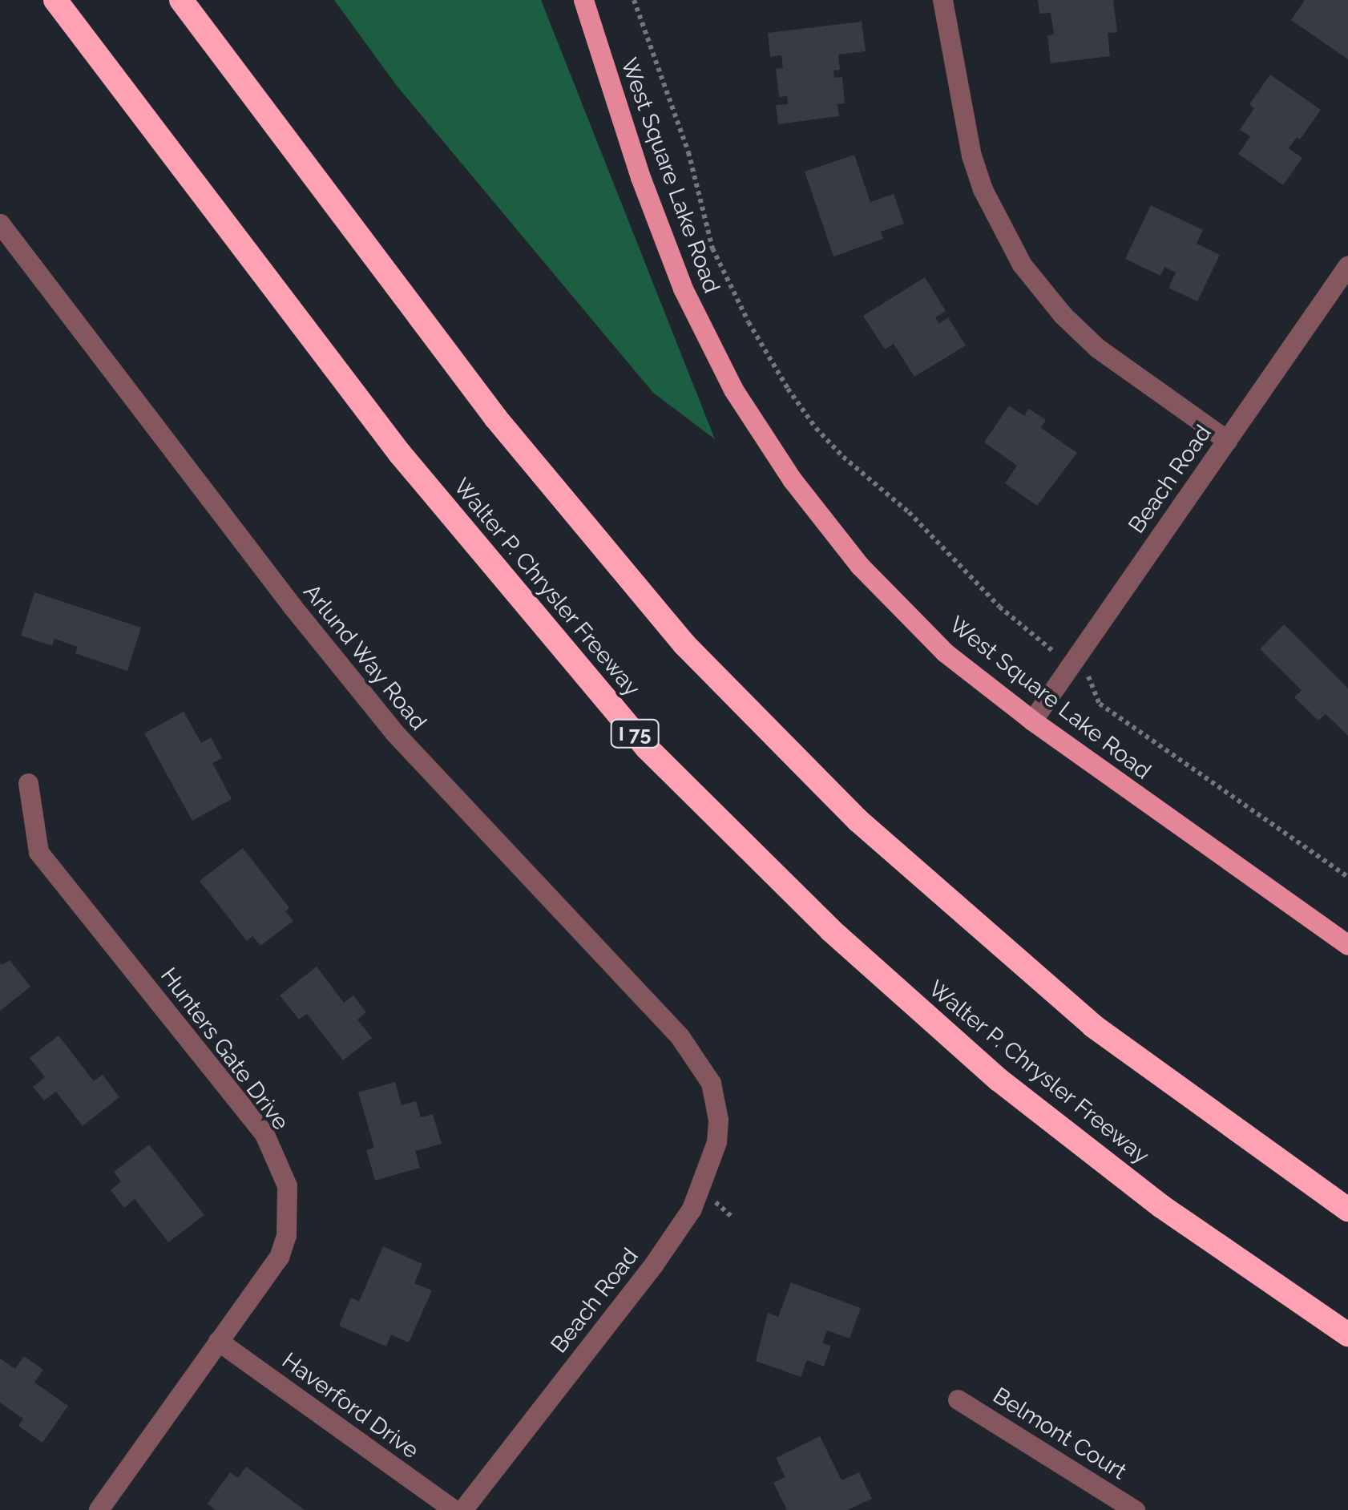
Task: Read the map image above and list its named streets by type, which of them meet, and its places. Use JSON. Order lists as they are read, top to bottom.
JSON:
{
  "streets": {
    "highway": ["Walter P. Chrysler Freeway", "I 75"],
    "main road": ["West Square Lake Road"],
    "street": [
      "Beach Road",
      "Arlund Way Road",
      "Hunters Gate Drive",
      "Haverford Drive",
      "Belmont Court"
    ]
  },
  "crossings": [
    ["West Square Lake Road", "Beach Road"],
    ["Beach Road", "Arlund Way Road"],
    ["Hunters Gate Drive", "Haverford Drive"]
  ]
}
